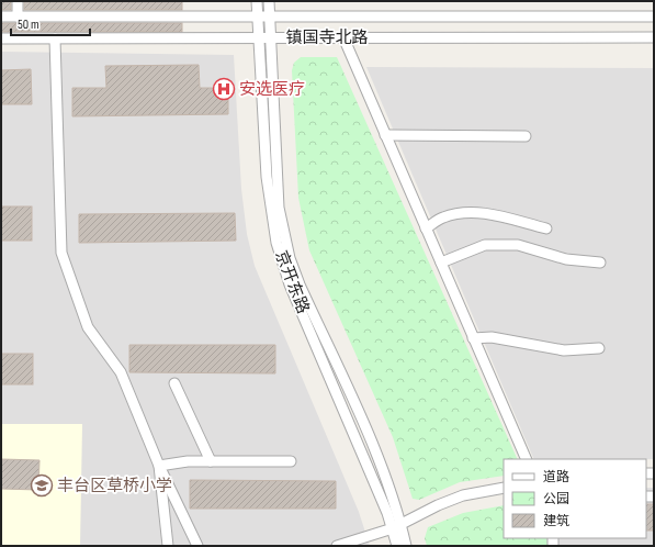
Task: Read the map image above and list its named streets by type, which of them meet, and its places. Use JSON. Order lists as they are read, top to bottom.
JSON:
{
  "streets": {
    "street": ["镇国寺北路", "京开东路"]
  },
  "crossings": [
    ["镇国寺北路", "京开东路"]
  ],
  "places": {
    "hospital": ["安选医疗"],
    "school or university": ["丰台区草桥小学"]
  },
  "legend": ["道路", "公园", "建筑"],
  "scale_bar": "50 m"
}
